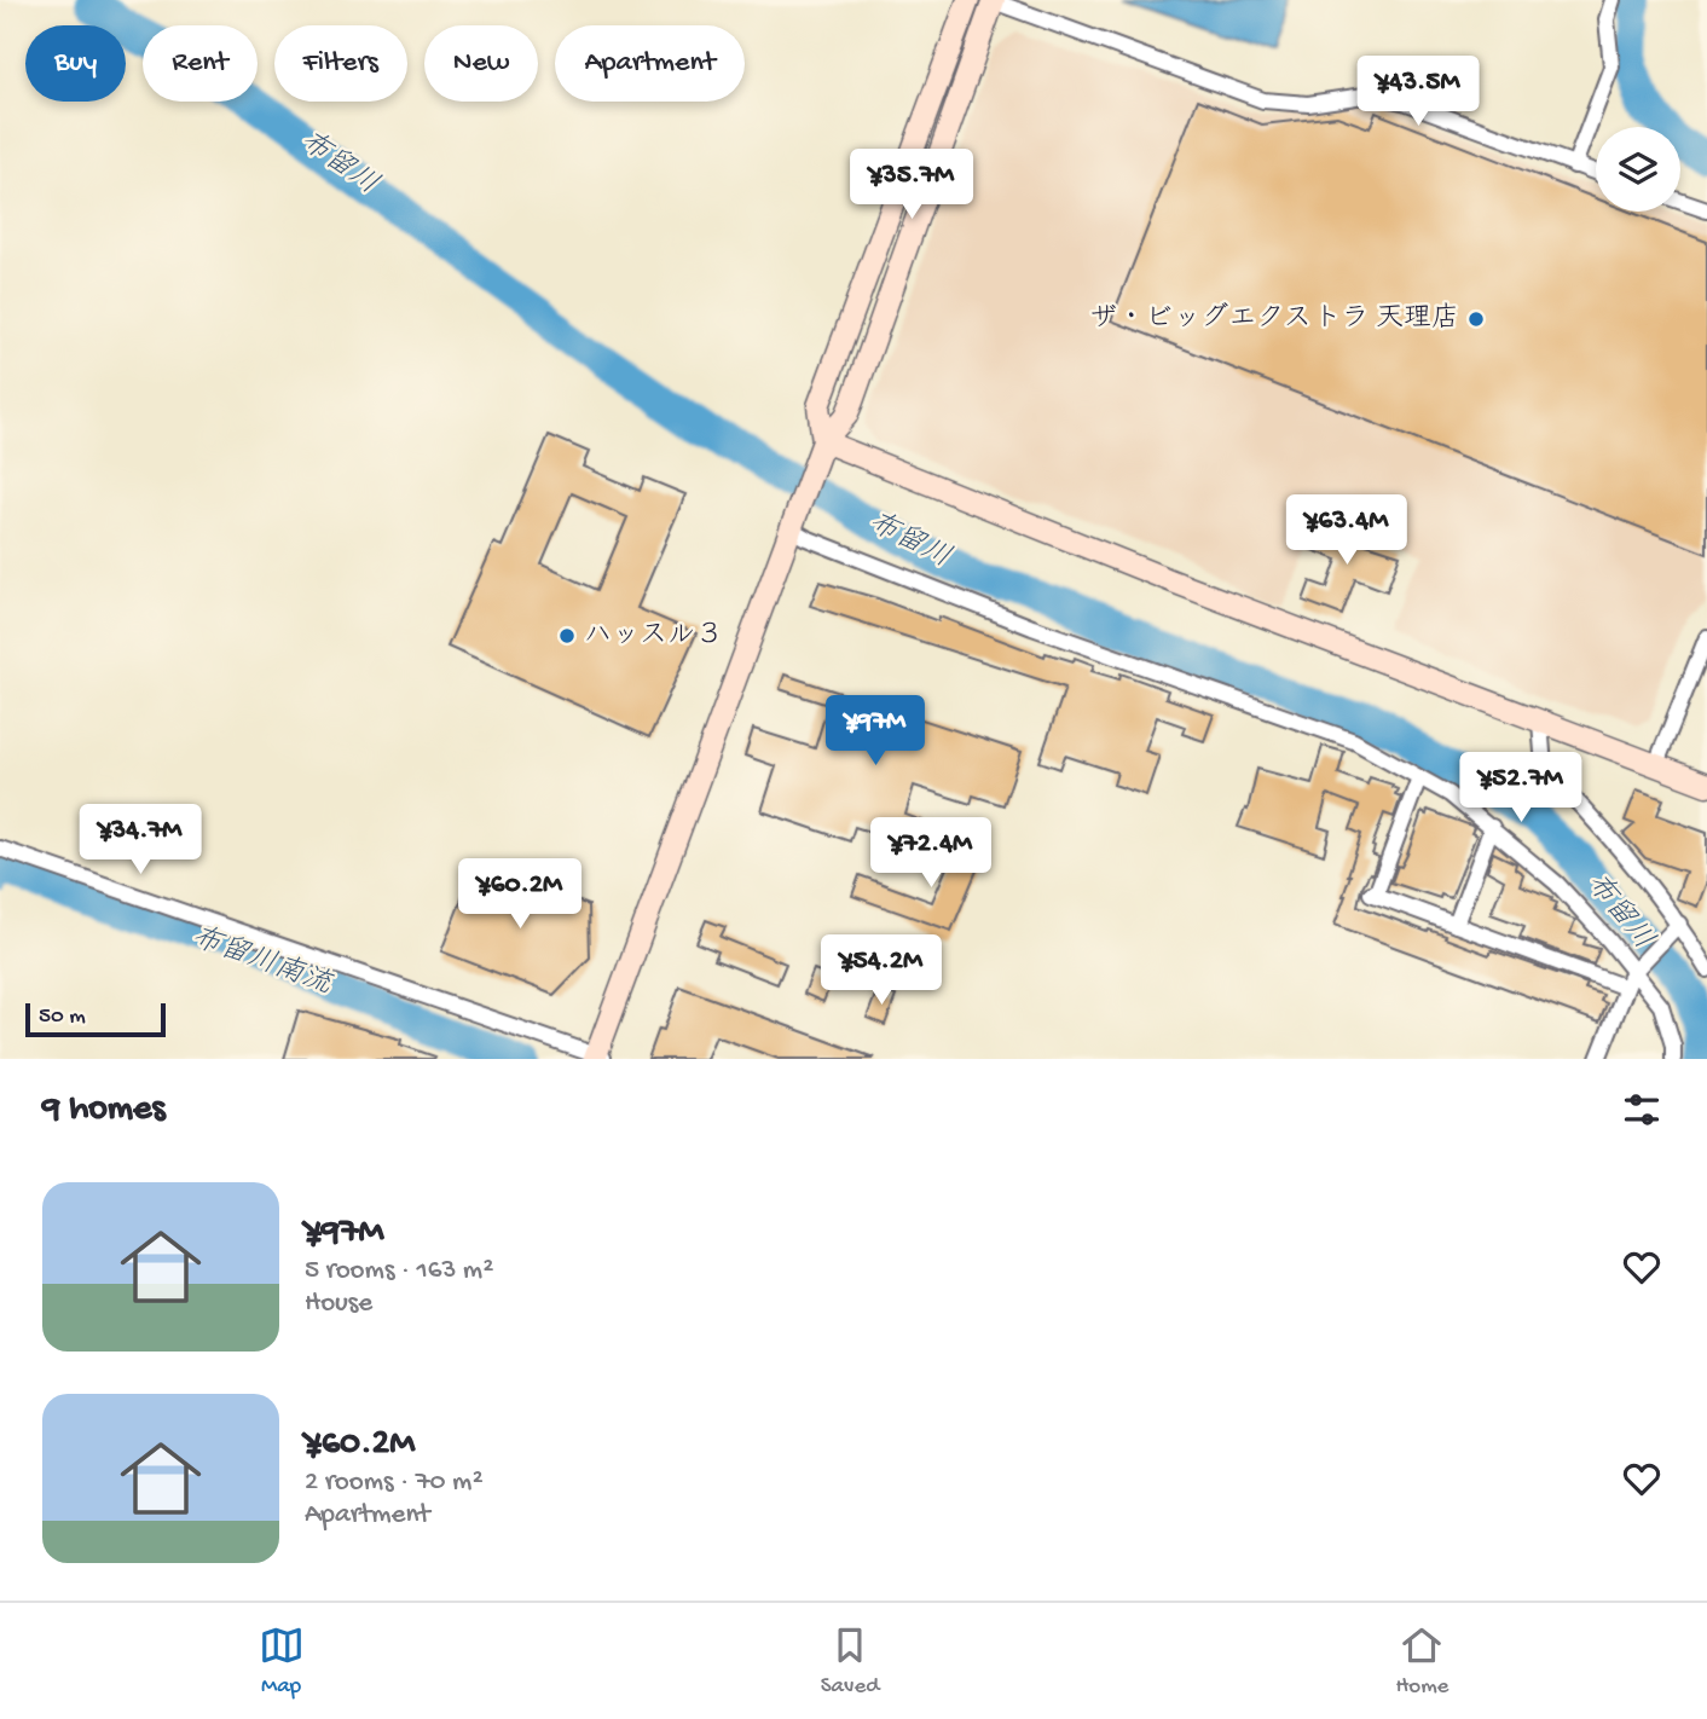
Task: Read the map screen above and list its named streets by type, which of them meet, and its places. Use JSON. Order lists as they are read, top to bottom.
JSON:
{
  "water": ["布留川", "布留川南流"],
  "places": ["ザ・ビッグエクストラ 天理店", "ハッスル３"],
  "scale_bar": "50 m",
  "page": {
    "chip": [
      "Buy",
      "Rent",
      "Filters",
      "New",
      "Apartment"
    ],
    "price": [
      "¥43.5M",
      "¥35.7M",
      "¥63.4M",
      "¥97M",
      "¥52.7M",
      "¥34.7M",
      "¥72.4M",
      "¥60.2M",
      "¥54.2M"
    ],
    "scale": "50 m",
    "heading": "9 homes",
    "list": [
      {
        "name": "¥97M",
        "note": "5 rooms · 163 m² · House"
      },
      {
        "name": "¥60.2M",
        "note": "2 rooms · 70 m² · Apartment"
      }
    ],
    "tabs": ["Map", "Saved", "Home"]
  }
}
